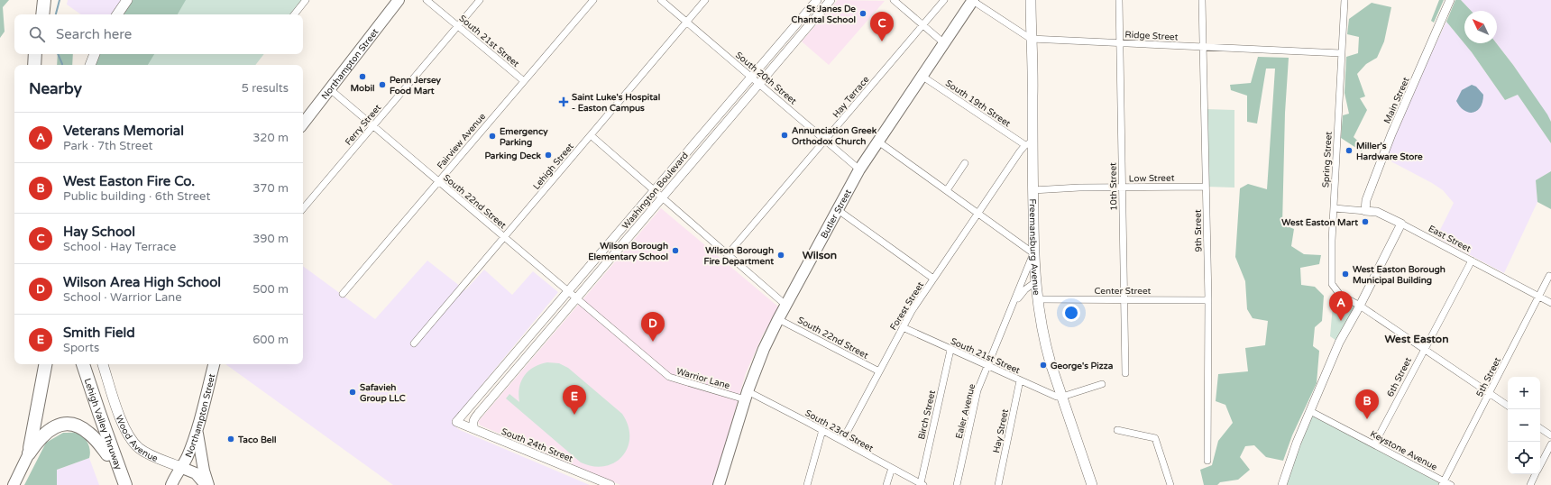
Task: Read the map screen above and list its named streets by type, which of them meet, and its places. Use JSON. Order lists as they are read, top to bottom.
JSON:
{
  "streets": {
    "highway": ["Lehigh Valley Thruway"],
    "main road": [
      "Northampton Street",
      "Butler Street",
      "Freemansburg Avenue",
      "Wood Avenue"
    ],
    "street": [
      "Ridge Street",
      "South 21st Street",
      "South 20th Street",
      "Hay Terrace",
      "Main Street",
      "South 19th Street",
      "Ferry Street",
      "Fairview Avenue",
      "Spring Street",
      "Lehigh Street",
      "Low Street",
      "10th Street",
      "Washington Boulevard",
      "South 22nd Street",
      "9th Street",
      "East Street",
      "Center Street",
      "Forest Street",
      "6th Street",
      "5th Street",
      "Warrior Lane",
      "Ealer Avenue",
      "Birch Street",
      "South 23rd Street",
      "Hay Street",
      "South 24th Street",
      "Keystone Avenue"
    ]
  },
  "crossings": [
    ["Ridge Street", "Spring Street"],
    ["Ridge Street", "10th Street"],
    ["Ridge Street", "9th Street"],
    ["Ridge Street", "Freemansburg Avenue"],
    ["South 21st Street", "Ferry Street"],
    ["South 21st Street", "Fairview Avenue"],
    ["South 21st Street", "Freemansburg Avenue"],
    ["South 21st Street", "Forest Street"],
    ["South 21st Street", "Ealer Avenue"],
    ["South 21st Street", "Birch Street"],
    ["South 21st Street", "Hay Street"],
    ["Northampton Street", "South 22nd Street"],
    ["Northampton Street", "Wood Avenue"],
    ["South 20th Street", "Hay Terrace"],
    ["South 20th Street", "Lehigh Street"],
    ["South 20th Street", "Washington Boulevard"],
    ["South 20th Street", "Butler Street"],
    ["Main Street", "East Street"],
    ["South 19th Street", "Butler Street"],
    ["South 19th Street", "Freemansburg Avenue"],
    ["South 19th Street", "Forest Street"],
    ["Ferry Street", "South 22nd Street"],
    ["Fairview Avenue", "South 22nd Street"],
    ["Spring Street", "East Street"],
    ["Lehigh Street", "South 22nd Street"],
    ["Low Street", "10th Street"],
    ["Low Street", "9th Street"],
    ["Low Street", "Freemansburg Avenue"],
    ["10th Street", "Center Street"],
    ["Washington Boulevard", "South 22nd Street"],
    ["Washington Boulevard", "Warrior Lane"],
    ["Washington Boulevard", "South 24th Street"],
    ["South 22nd Street", "Butler Street"],
    ["South 22nd Street", "Forest Street"],
    ["South 22nd Street", "Warrior Lane"],
    ["Butler Street", "Warrior Lane"],
    ["Butler Street", "South 23rd Street"],
    ["9th Street", "Center Street"],
    ["East Street", "6th Street"],
    ["East Street", "5th Street"],
    ["Freemansburg Avenue", "Center Street"],
    ["Freemansburg Avenue", "Forest Street"],
    ["Freemansburg Avenue", "Ealer Avenue"],
    ["Forest Street", "South 23rd Street"],
    ["6th Street", "Keystone Avenue"],
    ["5th Street", "Keystone Avenue"],
    ["Warrior Lane", "South 23rd Street"],
    ["Birch Street", "South 23rd Street"]
  ],
  "districts": ["Wilson", "West Easton"],
  "places": {
    "other": [
      "St Janes De Chantal School",
      "Mobil",
      "Penn Jersey Food Mart",
      "Annunciation Greek Orthodox Church",
      "Emergency Parking",
      "Miller's Hardware Store",
      "Parking Deck",
      "West Easton Mart",
      "Wilson Borough Elementary School",
      "Wilson Borough Fire Department",
      "West Easton Borough Municipal Building",
      "George's Pizza",
      "Safavieh Group LLC",
      "Taco Bell"
    ],
    "health": ["Saint Luke's Hospital - Easton Campus"]
  },
  "north": "top left",
  "page": {
    "pins": [
      "C",
      "A",
      "D",
      "E",
      "B"
    ],
    "search": "Search here",
    "heading": ["Nearby", "5 results"],
    "list": [
      {
        "mark": "A",
        "name": "Veterans Memorial",
        "note": "Park · 7th Street",
        "value": "320 m"
      },
      {
        "mark": "B",
        "name": "West Easton Fire Co.",
        "note": "Public building · 6th Street",
        "value": "370 m"
      },
      {
        "mark": "C",
        "name": "Hay School",
        "note": "School · Hay Terrace",
        "value": "390 m"
      },
      {
        "mark": "D",
        "name": "Wilson Area High School",
        "note": "School · Warrior Lane",
        "value": "500 m"
      },
      {
        "mark": "E",
        "name": "Smith Field",
        "note": "Sports",
        "value": "600 m"
      }
    ],
    "map_buttons": ["+", "−"]
  }
}
